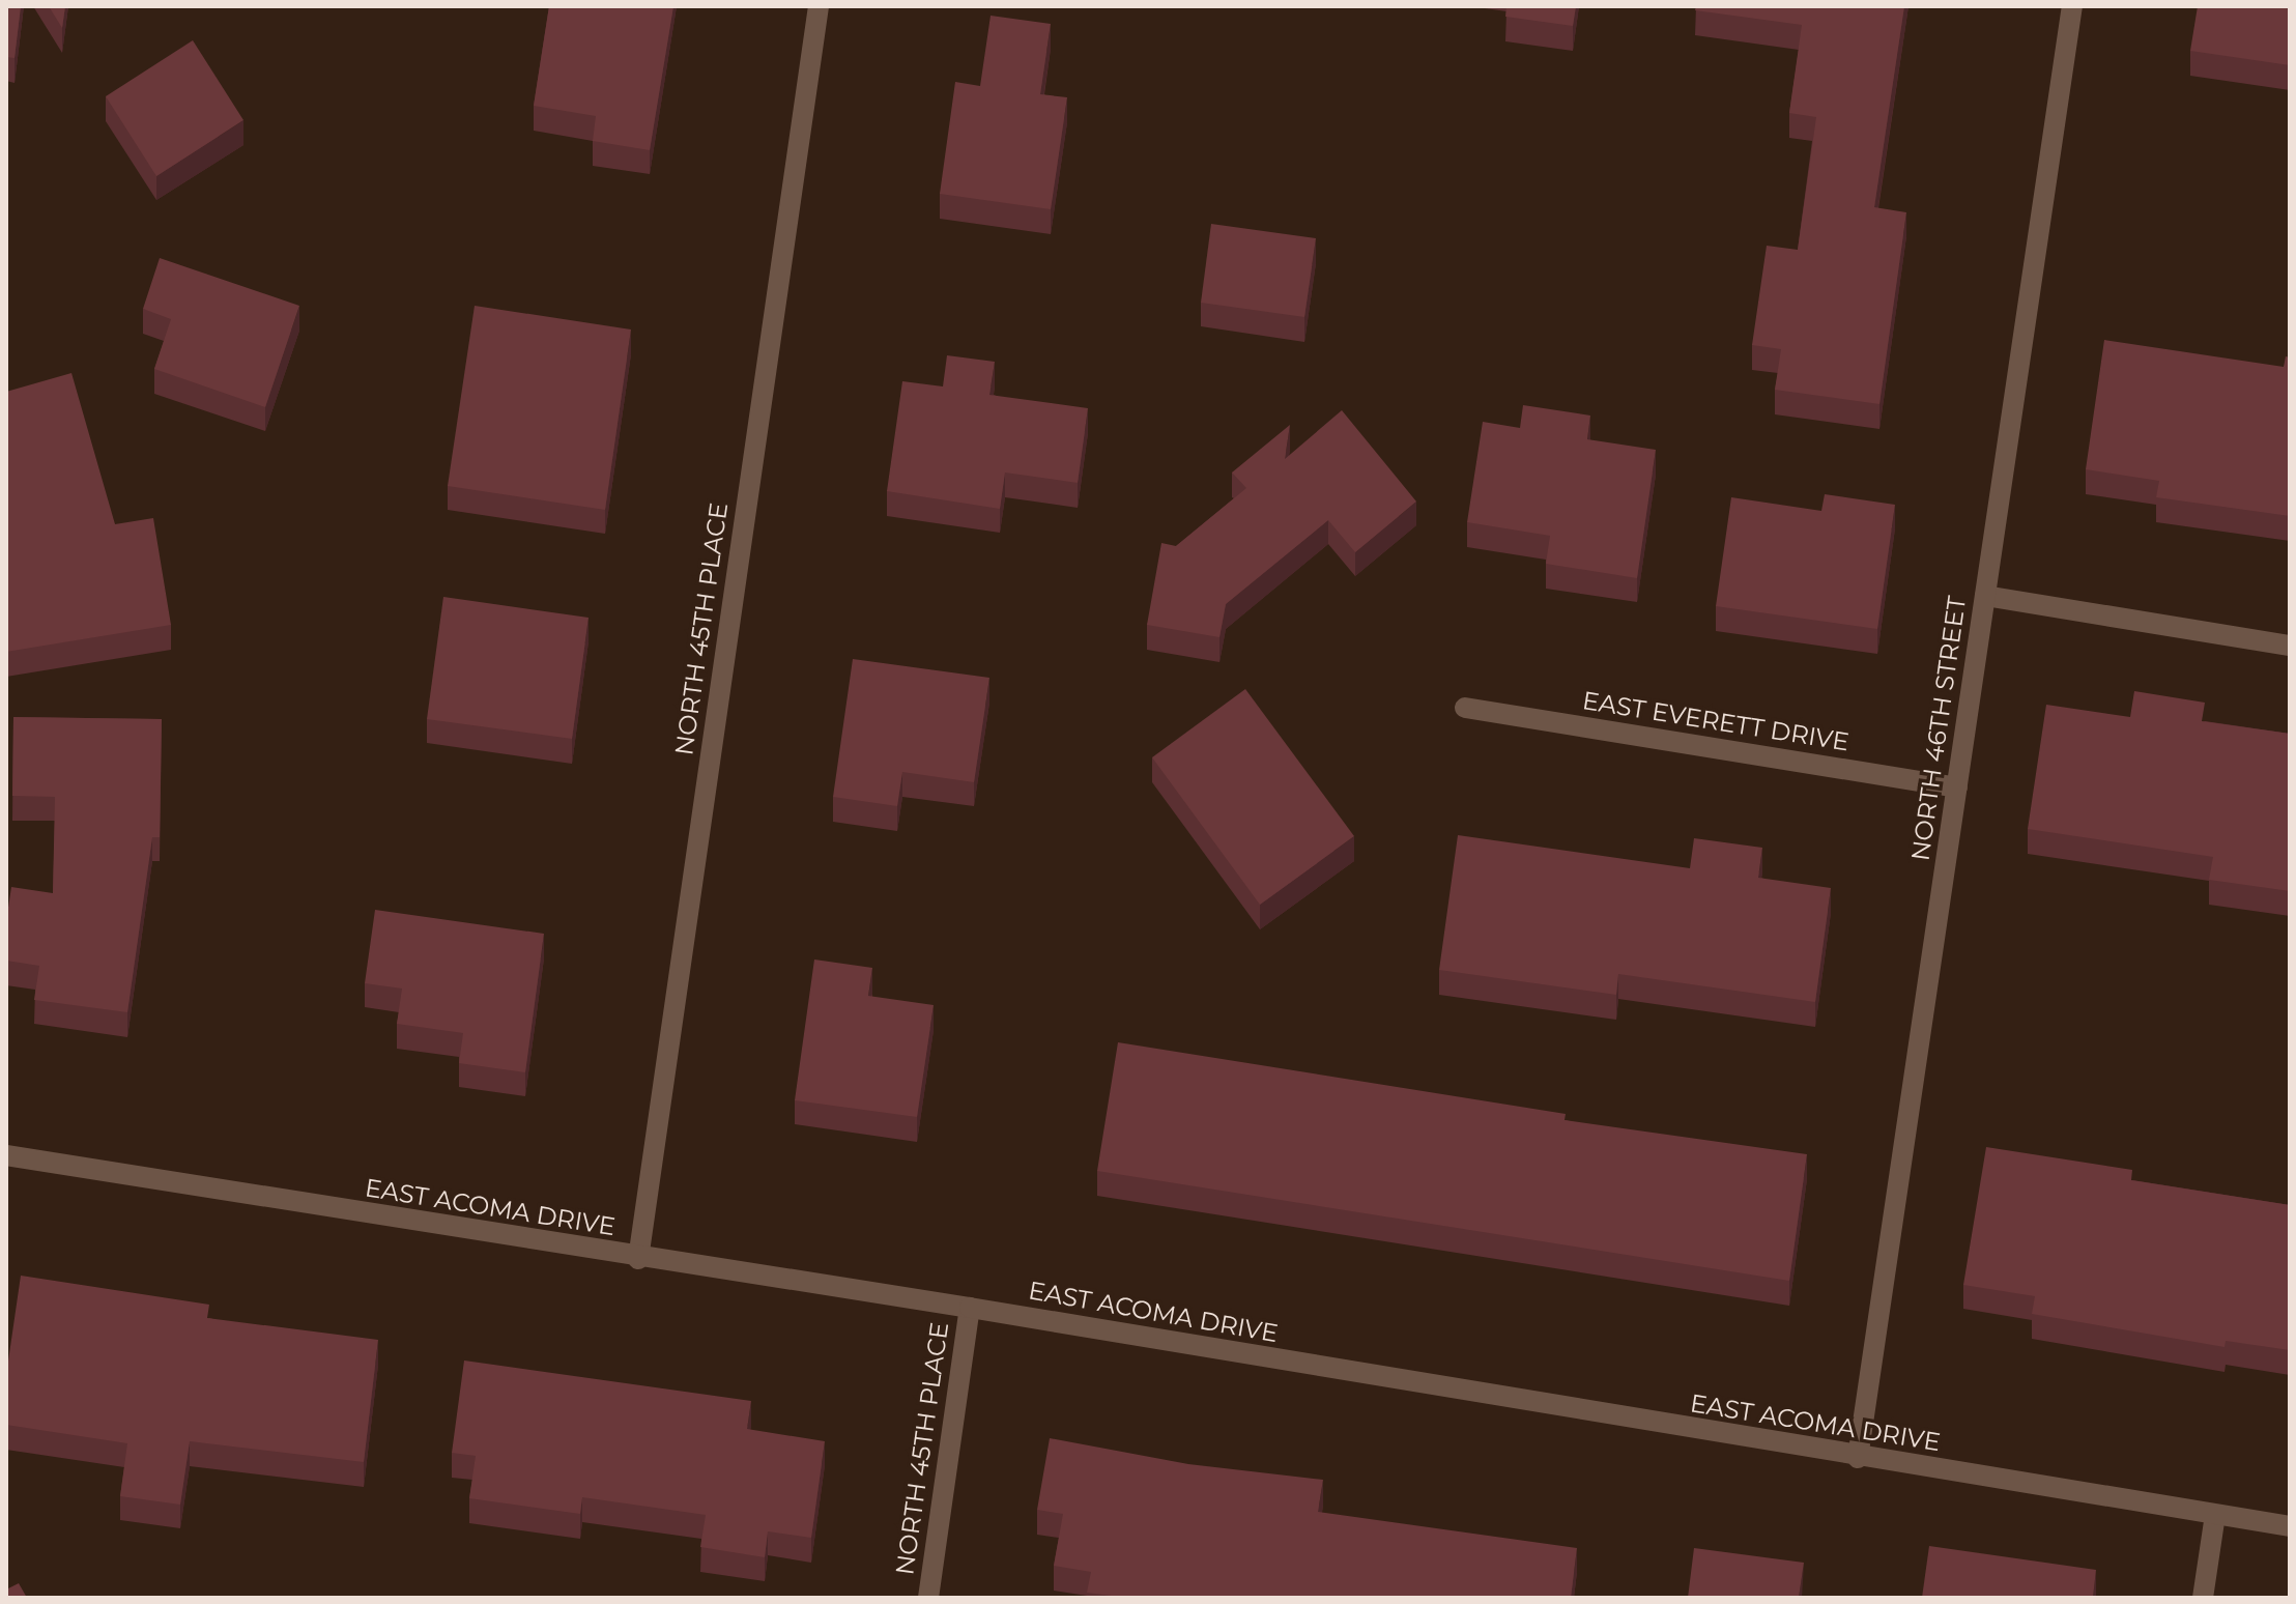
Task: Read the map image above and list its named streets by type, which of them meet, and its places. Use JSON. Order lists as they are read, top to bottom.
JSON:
{
  "streets": {
    "street": [
      "NORTH 45TH PLACE",
      "EAST EVERETT DRIVE",
      "NORTH 46TH STREET",
      "EAST ACOMA DRIVE"
    ]
  },
  "crossings": [
    ["NORTH 45TH PLACE", "EAST ACOMA DRIVE"],
    ["EAST EVERETT DRIVE", "NORTH 46TH STREET"],
    ["NORTH 46TH STREET", "EAST ACOMA DRIVE"]
  ]
}
